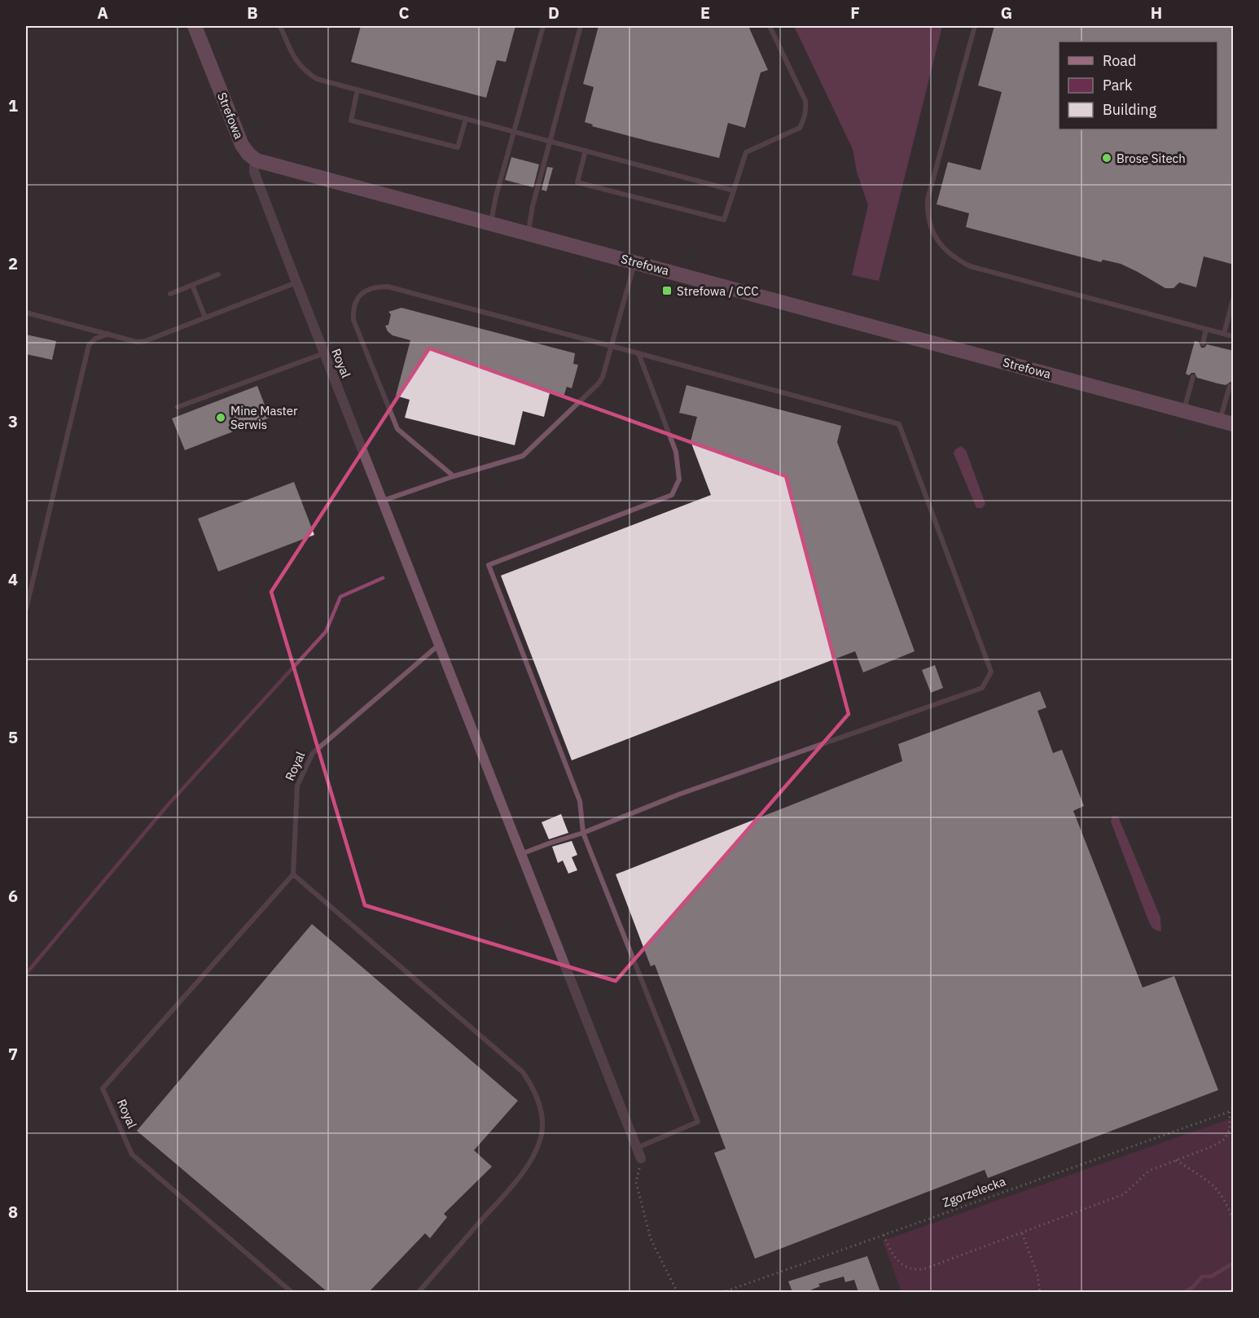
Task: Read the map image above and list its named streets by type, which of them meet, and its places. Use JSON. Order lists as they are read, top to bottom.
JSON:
{
  "streets": {
    "street": ["Strefowa", "Royal"],
    "path": ["Zgorzelecka"]
  },
  "crossings": [
    ["Strefowa", "Royal"]
  ],
  "places": {
    "other": ["Brose Sitech", "Mine Master Serwis"],
    "transit": ["Strefowa / CCC"]
  },
  "legend": ["Road", "Park", "Building"],
  "grid": {
    "columns": [
      "A",
      "B",
      "C",
      "D",
      "E",
      "F",
      "G",
      "H"
    ],
    "rows": [
      "1",
      "2",
      "3",
      "4",
      "5",
      "6",
      "7",
      "8"
    ]
  }
}
